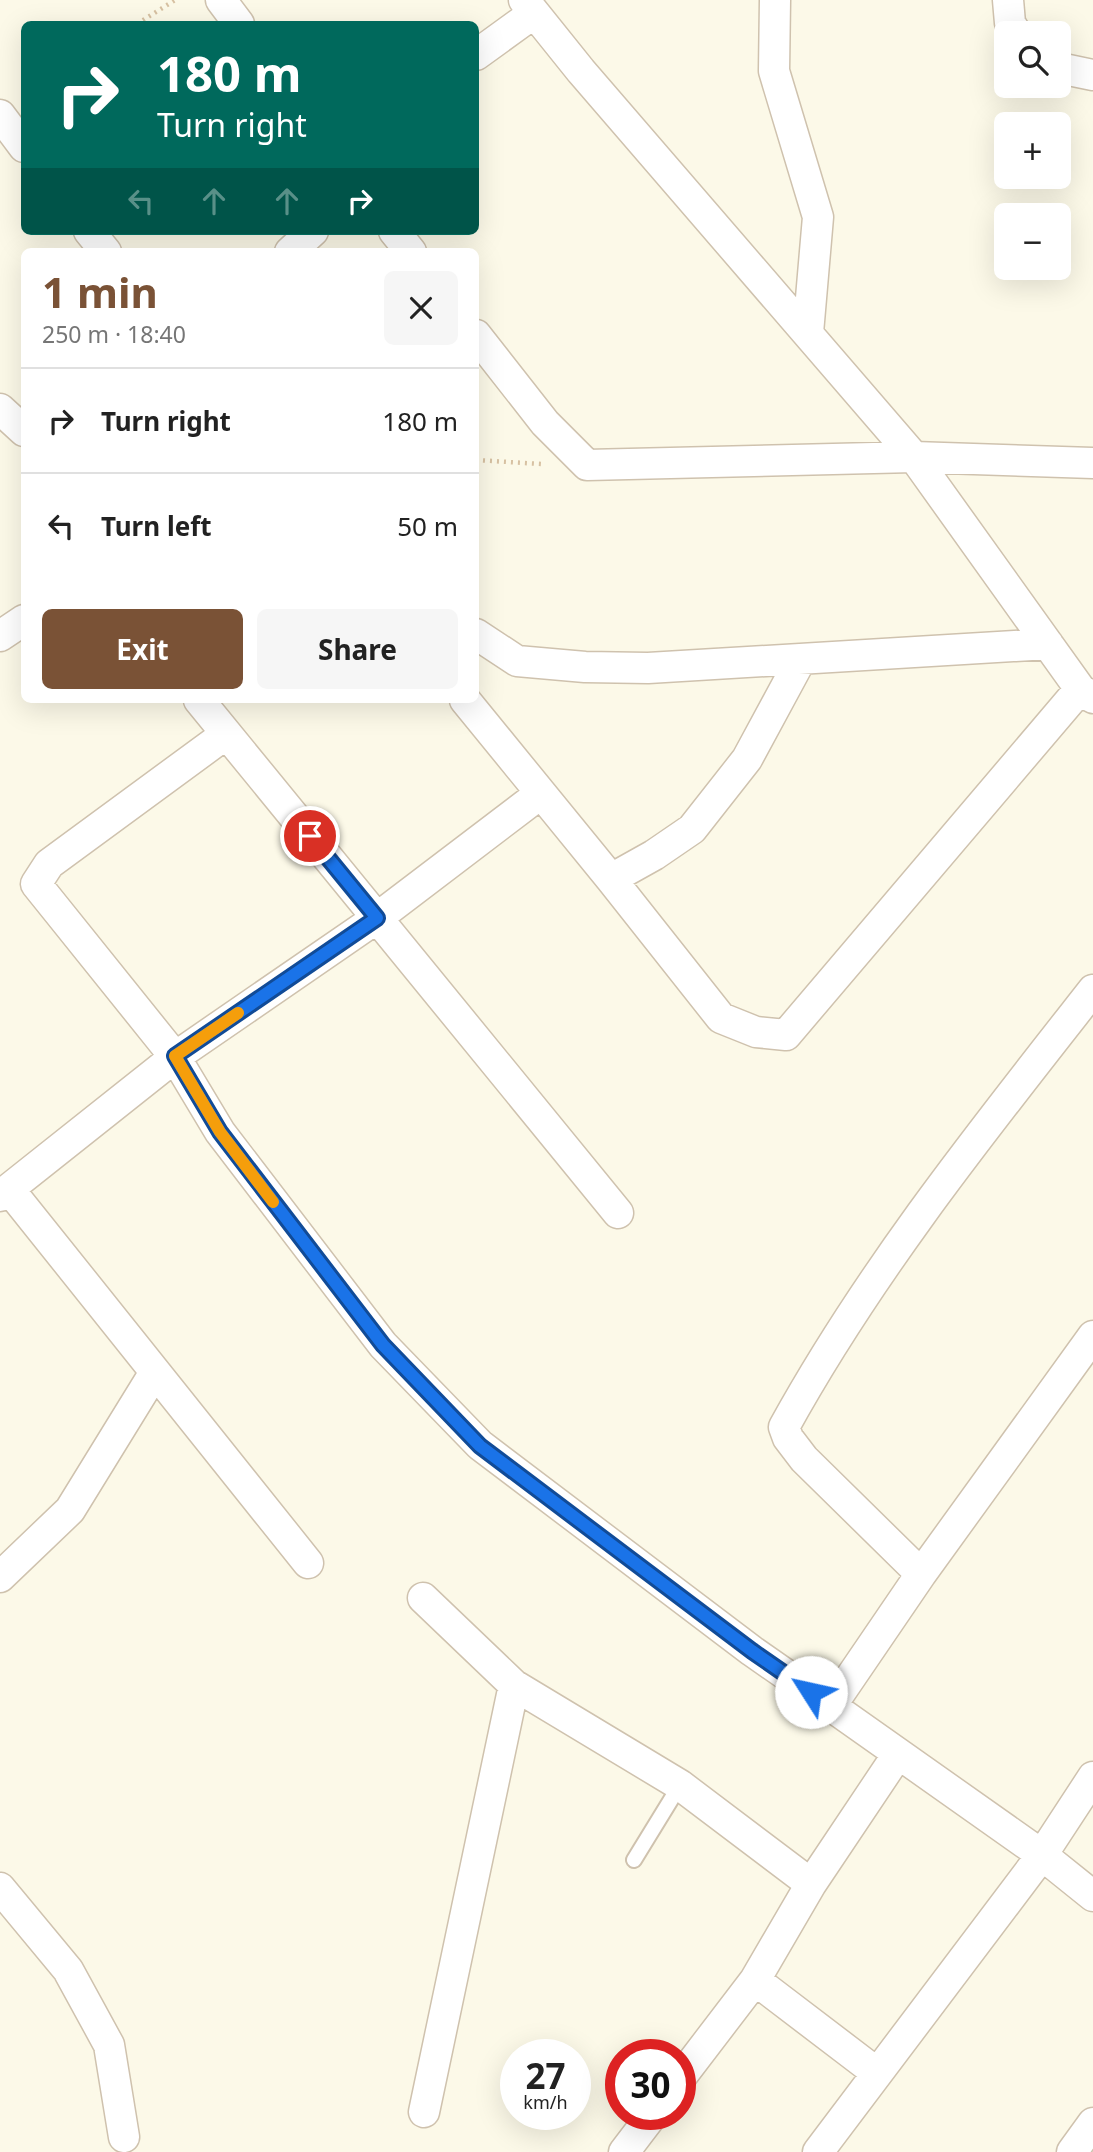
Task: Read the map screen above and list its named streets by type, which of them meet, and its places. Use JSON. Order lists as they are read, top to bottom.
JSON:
{
  "page": {
    "map_buttons": ["+", "−"],
    "turn": ["180 m", "Turn right"],
    "heading": ["1 min", "250 m · 18:40"],
    "list": [
      {
        "name": "Turn right",
        "value": "180 m"
      },
      {
        "name": "Turn left",
        "value": "50 m"
      }
    ],
    "buttons": ["Exit", "Share"],
    "speed": "27 km/h",
    "limit": "30"
  }
}
